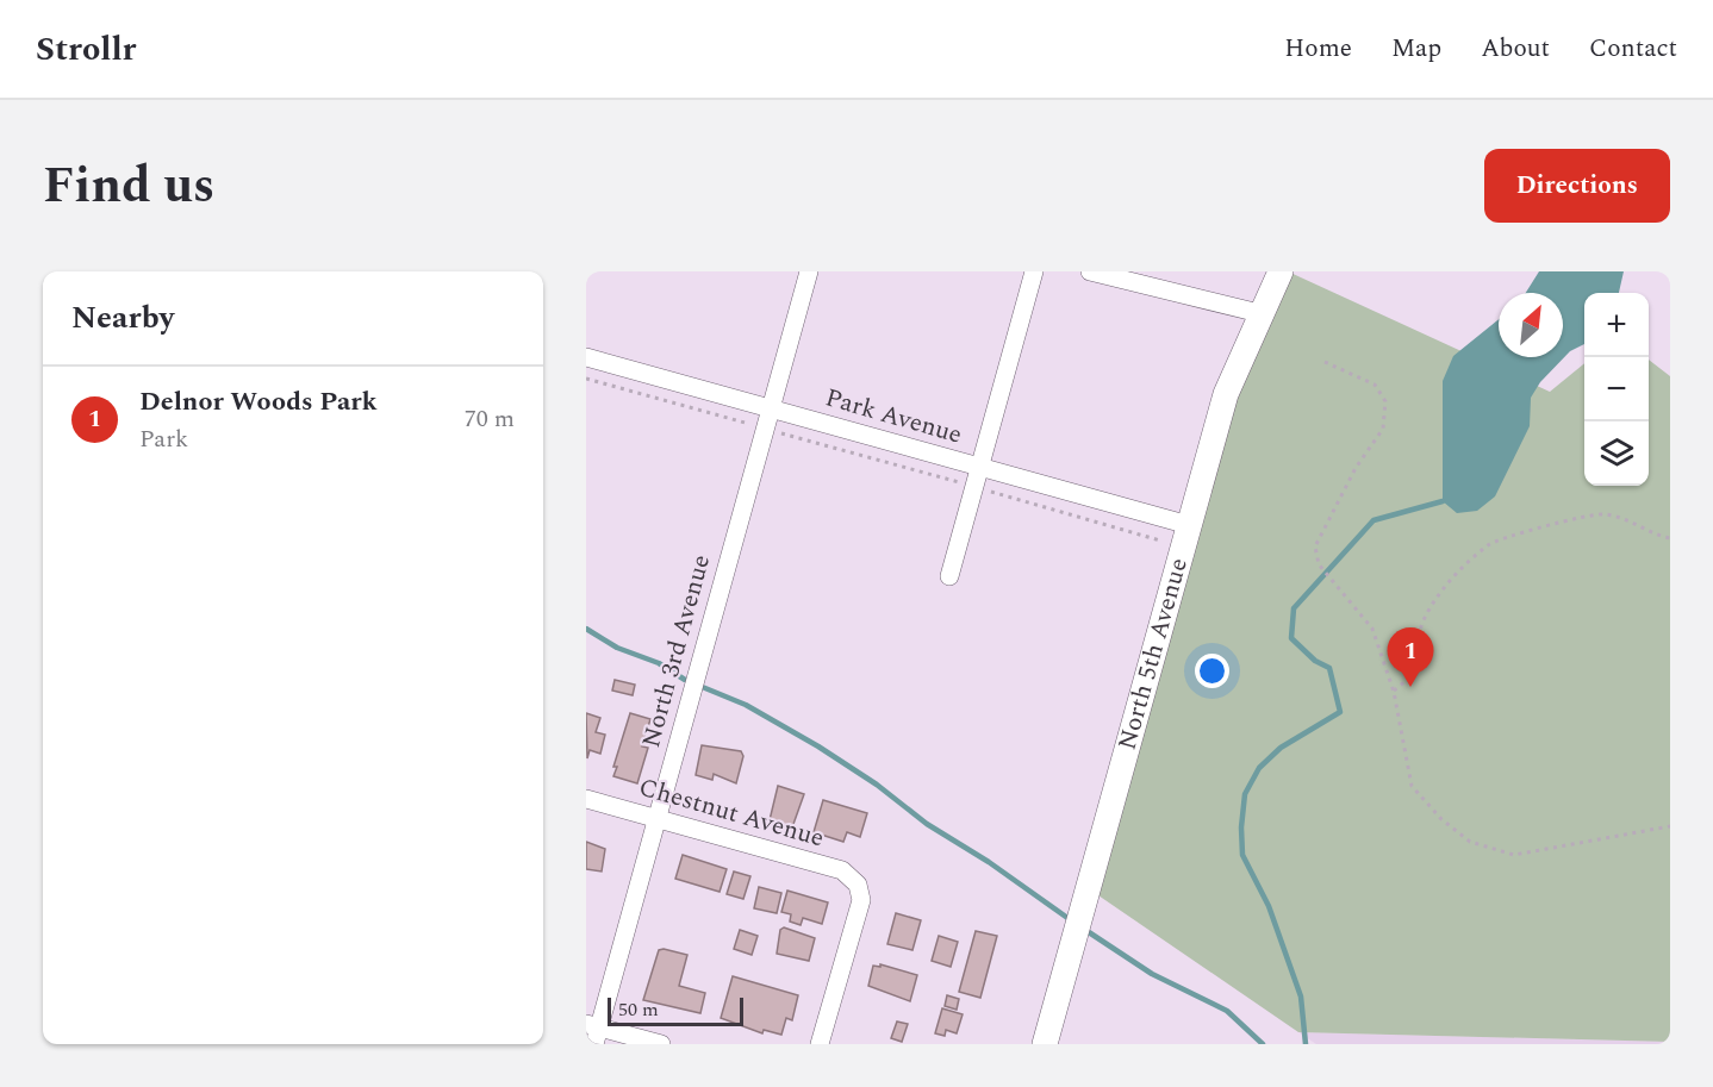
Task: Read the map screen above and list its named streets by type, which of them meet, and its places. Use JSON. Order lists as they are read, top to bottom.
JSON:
{
  "streets": {
    "main road": ["North 5th Avenue"],
    "street": ["Park Avenue", "North 3rd Avenue", "Chestnut Avenue"]
  },
  "crossings": [
    ["Park Avenue", "North 3rd Avenue"],
    ["Park Avenue", "North 5th Avenue"],
    ["North 3rd Avenue", "Chestnut Avenue"]
  ],
  "scale_bar": "50 m",
  "north": "top right",
  "page": {
    "header": "Strollr",
    "nav": [
      "Home",
      "Map",
      "About",
      "Contact"
    ],
    "title": "Find us",
    "buttons": "Directions",
    "heading": "Nearby",
    "map_buttons": ["+", "−"],
    "list": [
      {
        "mark": "1",
        "name": "Delnor Woods Park",
        "note": "Park",
        "value": "70 m"
      }
    ],
    "pins": "1",
    "scale": "50 m"
  }
}
